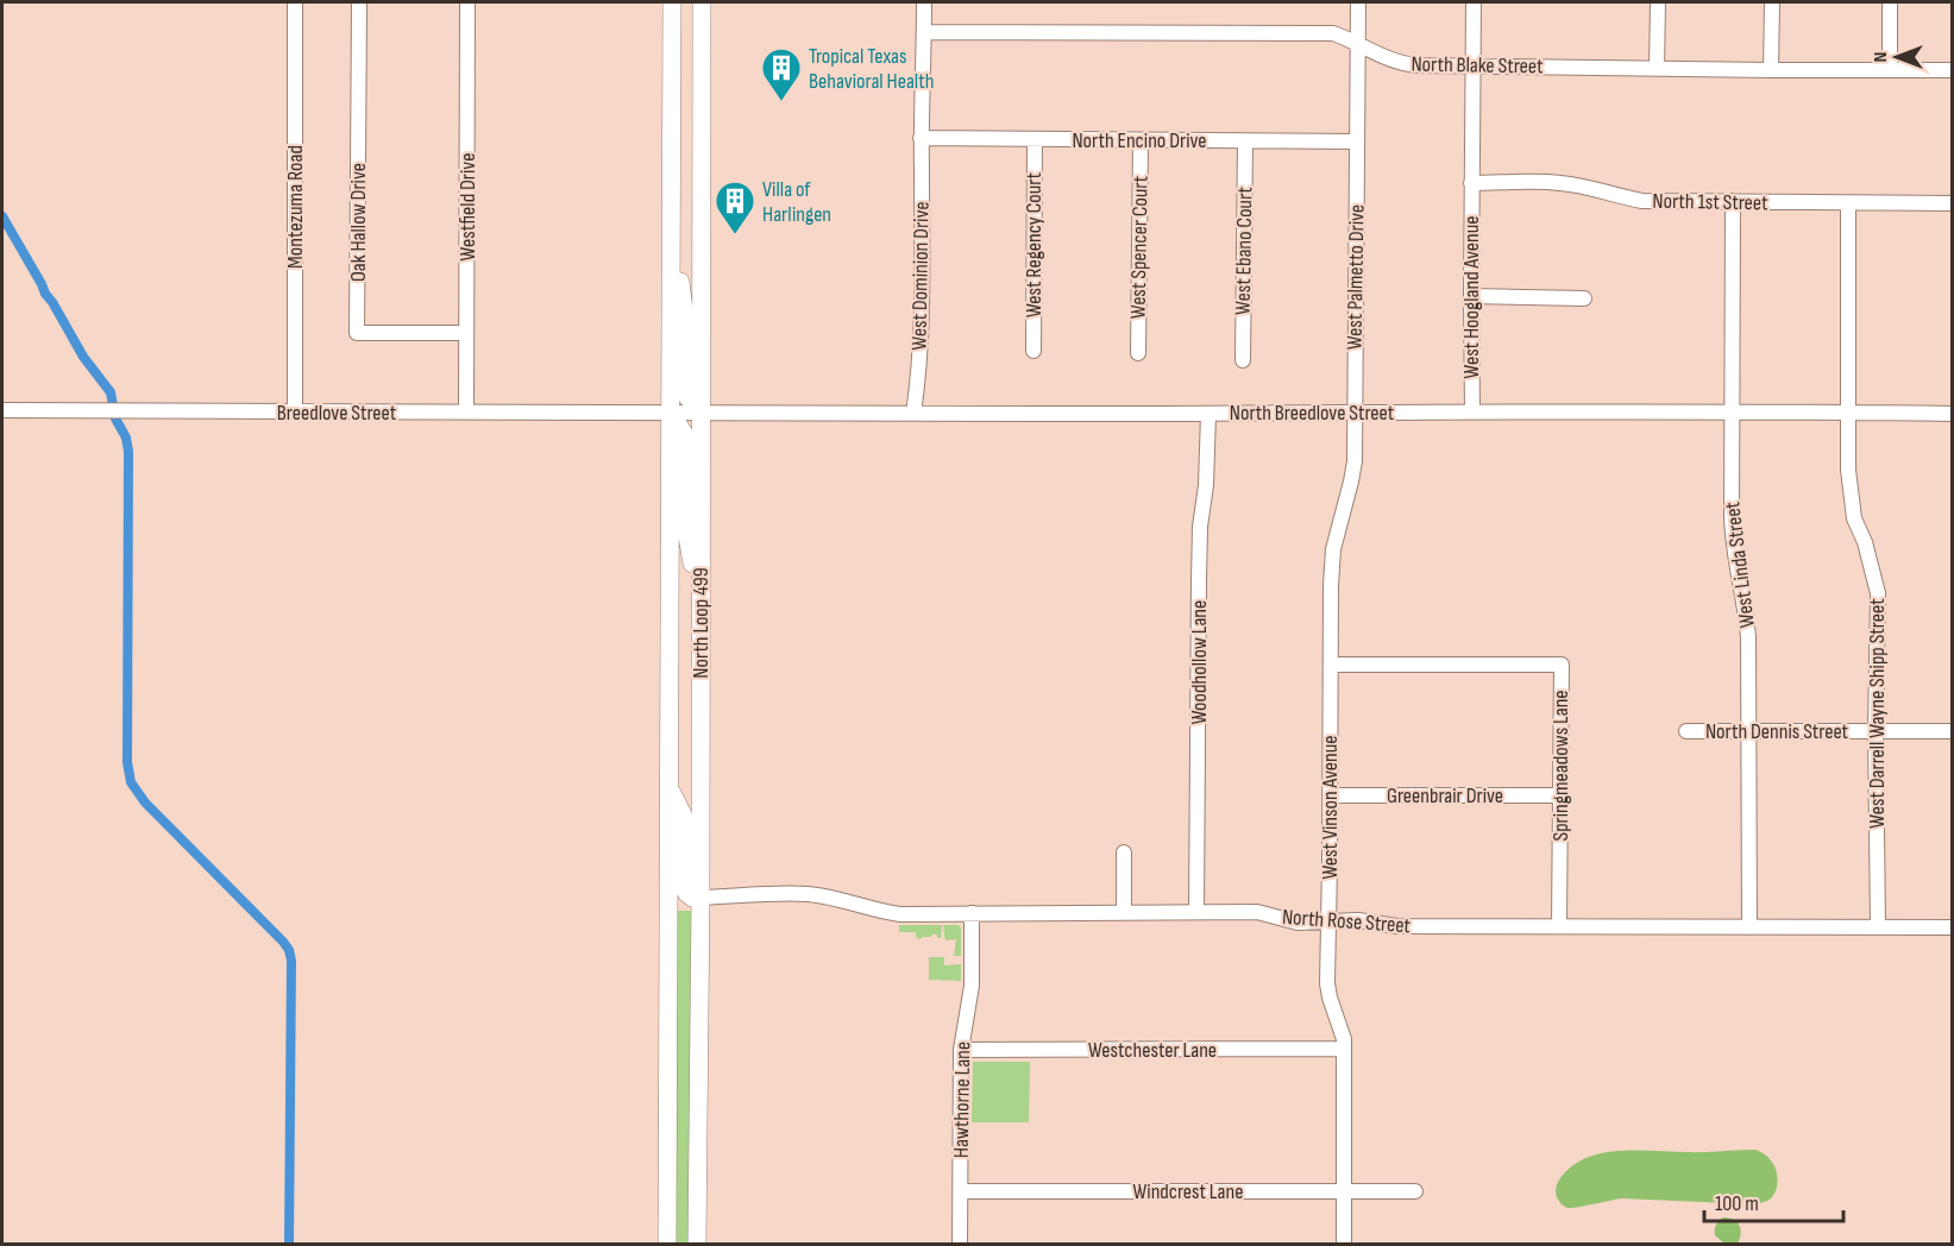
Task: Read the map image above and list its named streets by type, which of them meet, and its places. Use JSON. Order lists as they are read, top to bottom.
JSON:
{
  "streets": {
    "main road": ["North Loop 499"],
    "street": [
      "North Blake Street",
      "North Encino Drive",
      "North 1st Street",
      "Montezuma Road",
      "Westfield Drive",
      "Oak Hallow Drive",
      "West Regency Court",
      "West Spencer Court",
      "West Ebano Court",
      "West Dominion Drive",
      "West Palmetto Drive",
      "West Hoogland Avenue",
      "Breedlove Street",
      "North Breedlove Street",
      "West Linda Street",
      "Woodhollow Lane",
      "West Darrell Wayne Shipp Street",
      "North Dennis Street",
      "Springmeadows Lane",
      "Greenbrair Drive",
      "West Vinson Avenue",
      "North Rose Street",
      "Westchester Lane",
      "Hawthorne Lane",
      "Windcrest Lane"
    ]
  },
  "crossings": [
    ["North Blake Street", "West Dominion Drive"],
    ["North Blake Street", "West Palmetto Drive"],
    ["North Blake Street", "West Hoogland Avenue"],
    ["North Encino Drive", "West Regency Court"],
    ["North Encino Drive", "West Spencer Court"],
    ["North Encino Drive", "West Ebano Court"],
    ["North Encino Drive", "West Dominion Drive"],
    ["North Encino Drive", "West Palmetto Drive"],
    ["North 1st Street", "West Hoogland Avenue"],
    ["North 1st Street", "West Linda Street"],
    ["North 1st Street", "West Darrell Wayne Shipp Street"],
    ["Montezuma Road", "Breedlove Street"],
    ["Westfield Drive", "Oak Hallow Drive"],
    ["Westfield Drive", "Breedlove Street"],
    ["West Dominion Drive", "North Breedlove Street"],
    ["West Palmetto Drive", "North Breedlove Street"],
    ["West Palmetto Drive", "West Vinson Avenue"],
    ["West Hoogland Avenue", "North Breedlove Street"],
    ["Breedlove Street", "North Breedlove Street"],
    ["Breedlove Street", "North Loop 499"],
    ["North Breedlove Street", "West Linda Street"],
    ["North Breedlove Street", "North Loop 499"],
    ["North Breedlove Street", "Woodhollow Lane"],
    ["North Breedlove Street", "West Darrell Wayne Shipp Street"],
    ["North Breedlove Street", "West Vinson Avenue"],
    ["West Linda Street", "North Dennis Street"],
    ["West Linda Street", "North Rose Street"],
    ["North Loop 499", "North Rose Street"],
    ["Woodhollow Lane", "North Rose Street"],
    ["West Darrell Wayne Shipp Street", "North Dennis Street"],
    ["West Darrell Wayne Shipp Street", "North Rose Street"],
    ["Springmeadows Lane", "Greenbrair Drive"],
    ["Springmeadows Lane", "West Vinson Avenue"],
    ["Springmeadows Lane", "North Rose Street"],
    ["Greenbrair Drive", "West Vinson Avenue"],
    ["West Vinson Avenue", "North Rose Street"],
    ["West Vinson Avenue", "Westchester Lane"],
    ["West Vinson Avenue", "Windcrest Lane"],
    ["North Rose Street", "Hawthorne Lane"],
    ["Westchester Lane", "Hawthorne Lane"],
    ["Hawthorne Lane", "Windcrest Lane"]
  ],
  "places": {
    "building": ["Tropical Texas Behavioral Health", "Villa of Harlingen"]
  },
  "scale_bar": "100 m",
  "north": "left"
}
